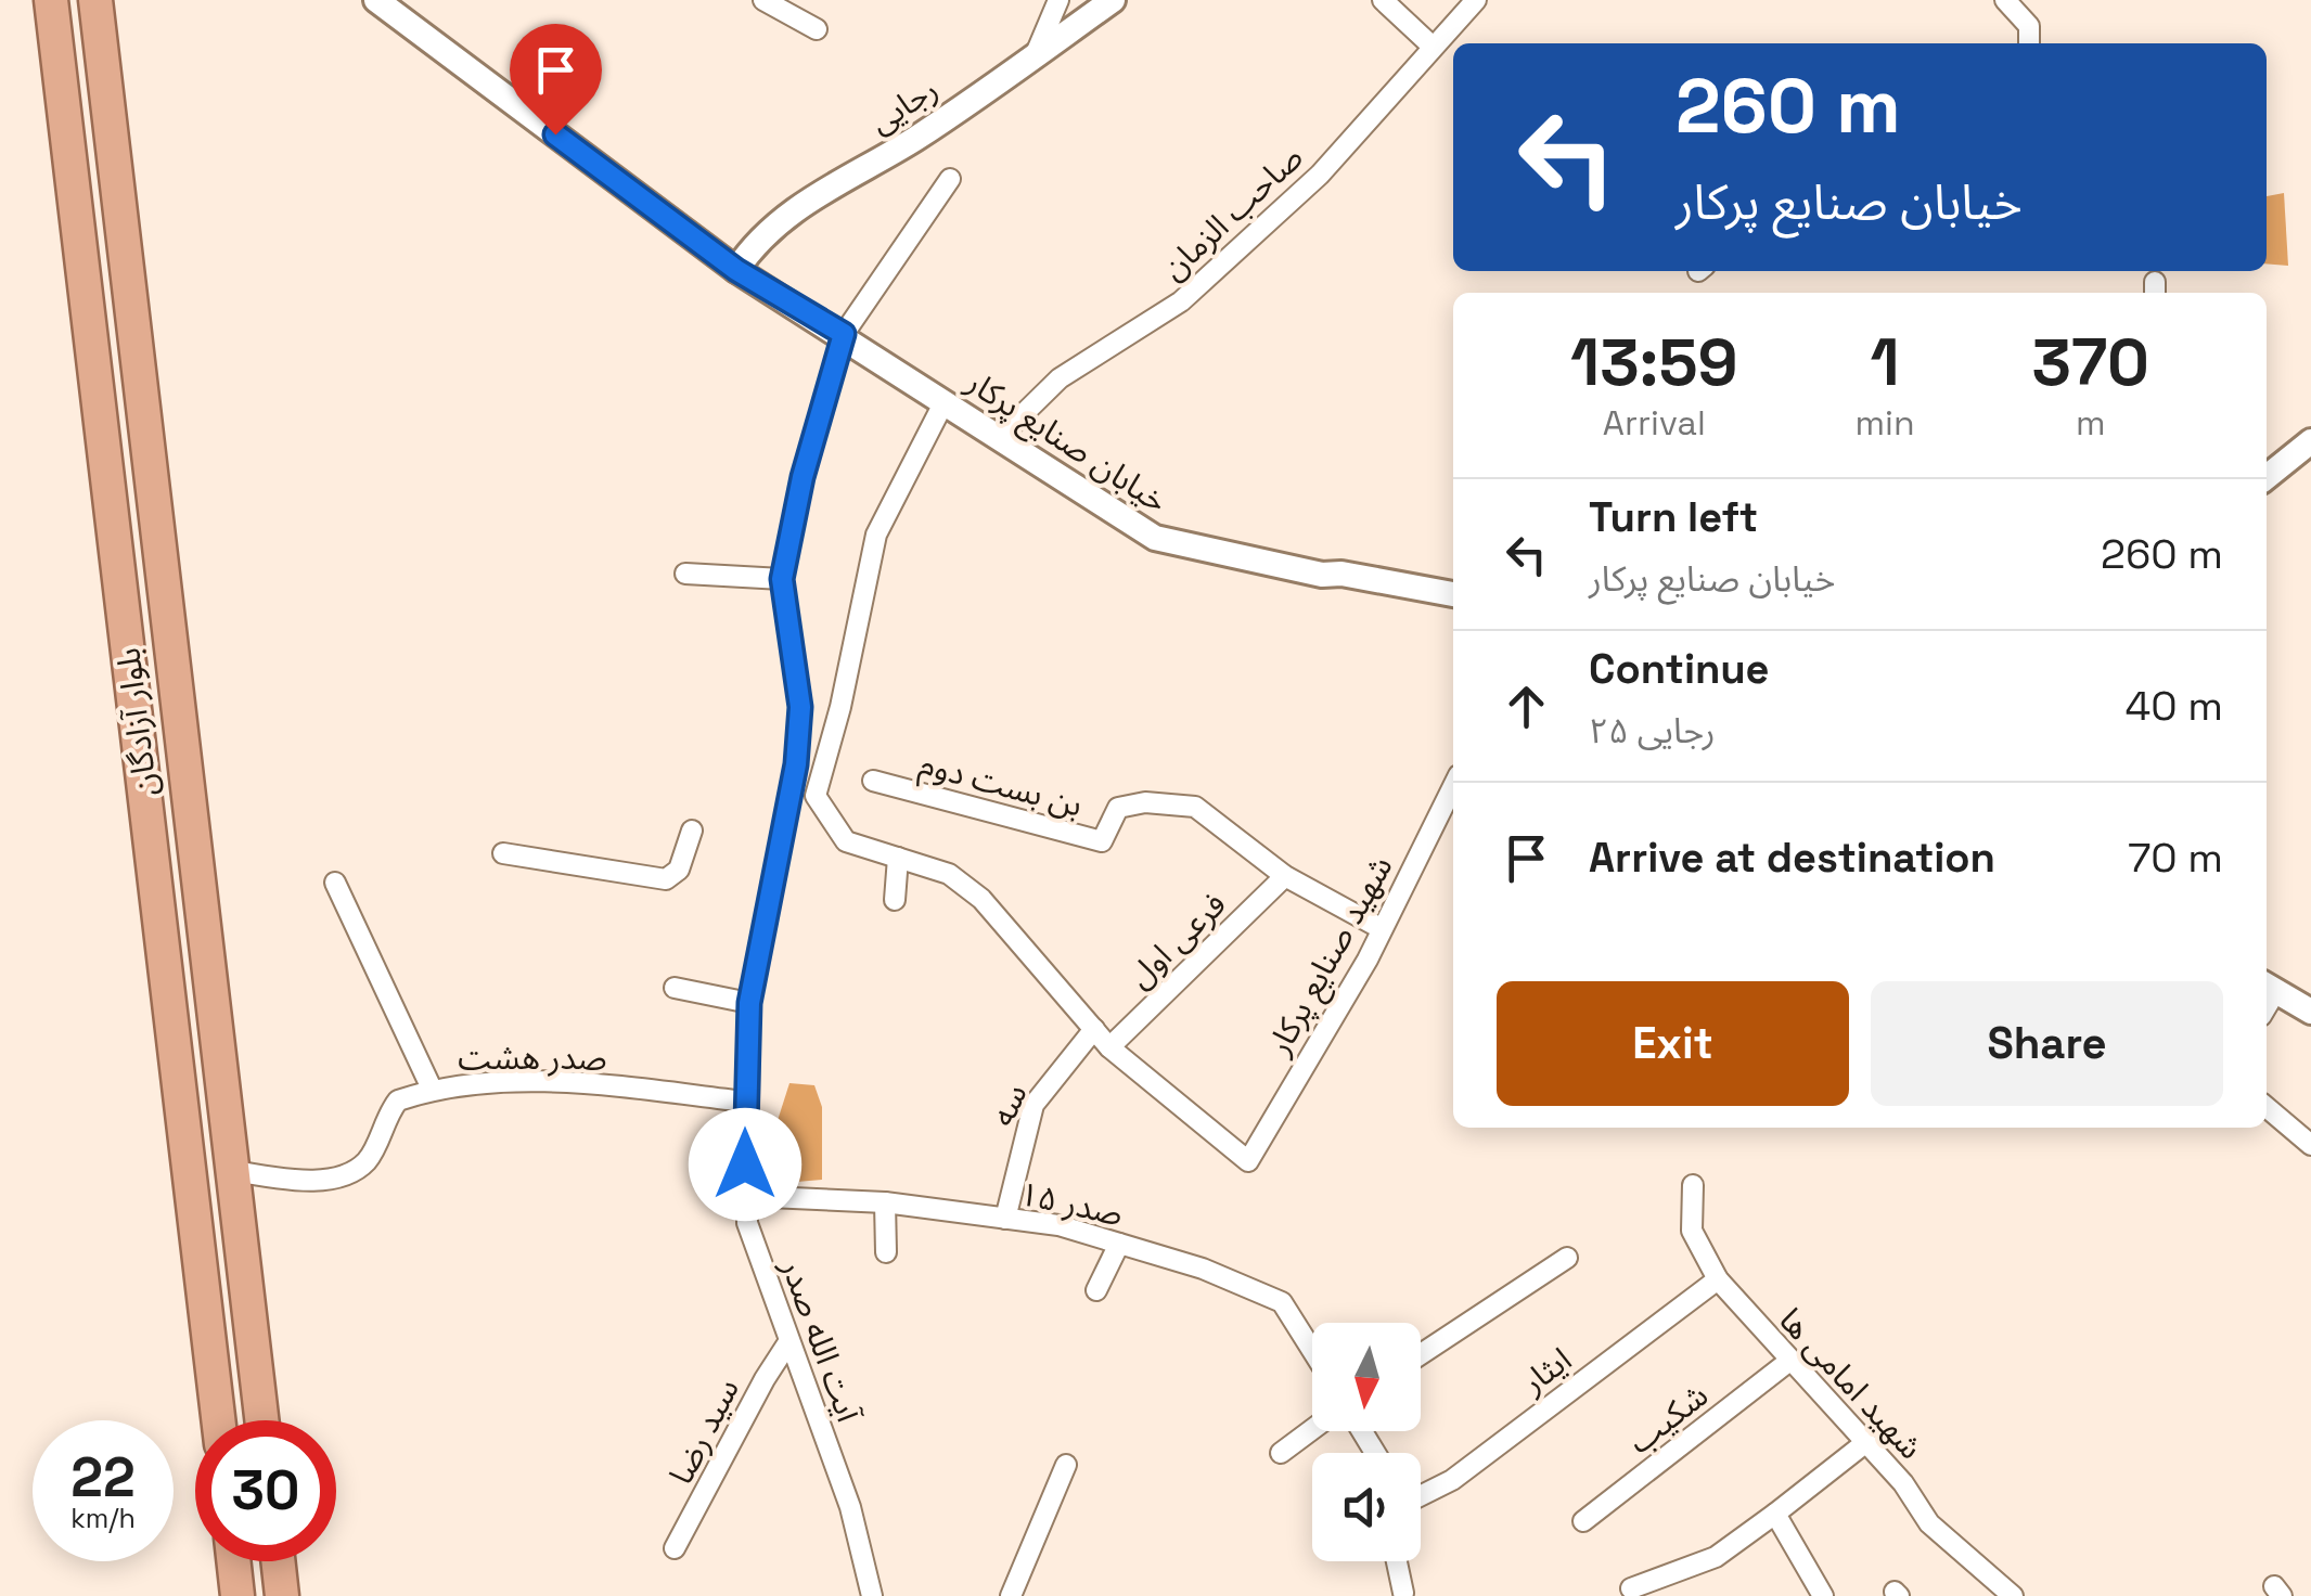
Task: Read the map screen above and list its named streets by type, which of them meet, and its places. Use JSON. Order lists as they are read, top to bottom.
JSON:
{
  "streets": {
    "highway": ["بلوار آزادگان"],
    "street": [
      "رجایی",
      "صاحب الزمان",
      "خیابان صنایع پرکار",
      "بن بست دوم",
      "فرعی اول",
      "شهید صنایع پرکار",
      "صدر هشت",
      "سه",
      "صدر ۱۵",
      "آیت الله صدر",
      "ایثار",
      "شهید امامی ها",
      "شکیب",
      "سید رضا"
    ]
  },
  "crossings": [
    ["رجایی", "خیابان صنایع پرکار"],
    ["صاحب الزمان", "خیابان صنایع پرکار"],
    ["خیابان صنایع پرکار", "آیت الله صدر"],
    ["بلوار آزادگان", "صدر هشت"],
    ["بن بست دوم", "فرعی اول"],
    ["بن بست دوم", "شهید صنایع پرکار"],
    ["فرعی اول", "شهید صنایع پرکار"],
    ["صدر هشت", "آیت الله صدر"],
    ["سه", "صدر ۱۵"],
    ["صدر ۱۵", "آیت الله صدر"],
    ["آیت الله صدر", "سید رضا"],
    ["ایثار", "شهید امامی ها"],
    ["شهید امامی ها", "شکیب"]
  ],
  "north": "bottom",
  "page": {
    "turn": ["260 m", "خیابان صنایع پرکار"],
    "eta": [
      "13:59",
      "Arrival",
      "1",
      "min",
      "370",
      "m"
    ],
    "list": [
      {
        "name": "Turn left",
        "note": "خیابان صنایع پرکار",
        "value": "260 m"
      },
      {
        "name": "Continue",
        "note": "رجایی ۲۵",
        "value": "40 m"
      },
      {
        "name": "Arrive at destination",
        "value": "70 m"
      }
    ],
    "buttons": ["Exit", "Share"],
    "speed": "22 km/h",
    "limit": "30"
  }
}
